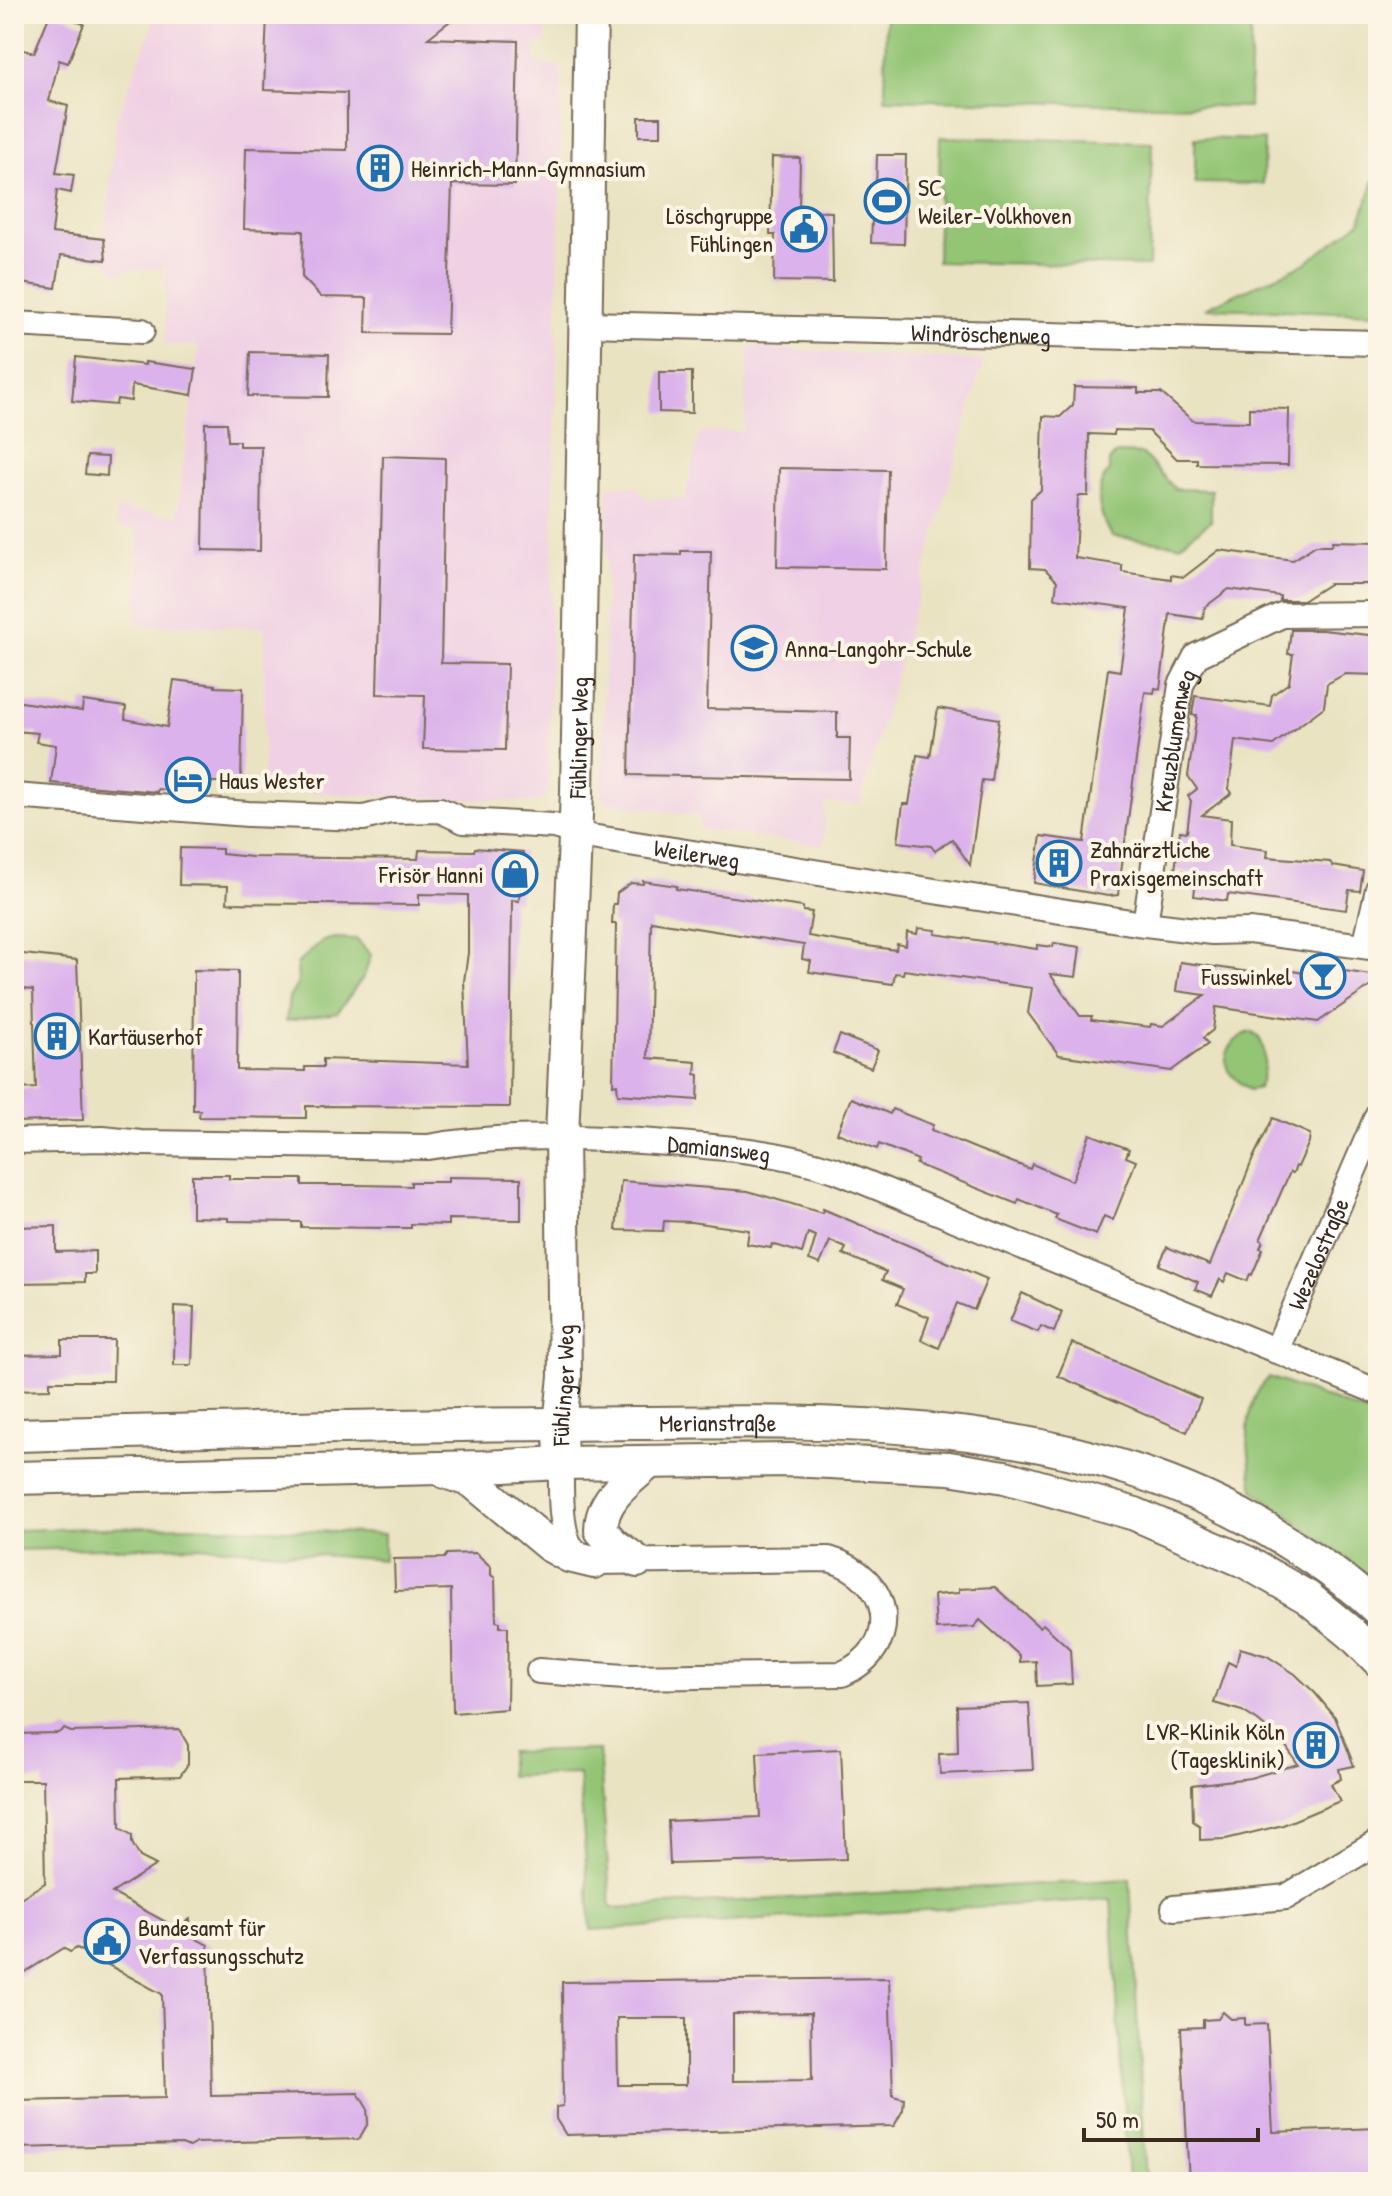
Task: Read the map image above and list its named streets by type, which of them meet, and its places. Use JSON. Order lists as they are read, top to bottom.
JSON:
{
  "streets": {
    "street": [
      "Windröschenweg",
      "Fühlinger Weg",
      "Kreuzblumenweg",
      "Weilerweg",
      "Damiansweg",
      "Wezelostraße",
      "Merianstraße"
    ]
  },
  "crossings": [
    ["Windröschenweg", "Fühlinger Weg"],
    ["Fühlinger Weg", "Weilerweg"],
    ["Fühlinger Weg", "Damiansweg"],
    ["Fühlinger Weg", "Merianstraße"],
    ["Kreuzblumenweg", "Weilerweg"],
    ["Damiansweg", "Wezelostraße"]
  ],
  "places": {
    "building": [
      "Heinrich-Mann-Gymnasium",
      "Zahnärztliche Praxisgemeinschaft",
      "Kartäuserhof",
      "LVR-Klinik Köln (Tagesklinik)"
    ],
    "sports": ["SC Weiler-Volkhoven"],
    "public building": ["Löschgruppe Fühlingen", "Bundesamt für Verfassungsschutz"],
    "school or university": ["Anna-Langohr-Schule"],
    "hotel": ["Haus Wester"],
    "shop": ["Frisör Hanni"],
    "bar": ["Fusswinkel"]
  },
  "scale_bar": "50 m"
}
